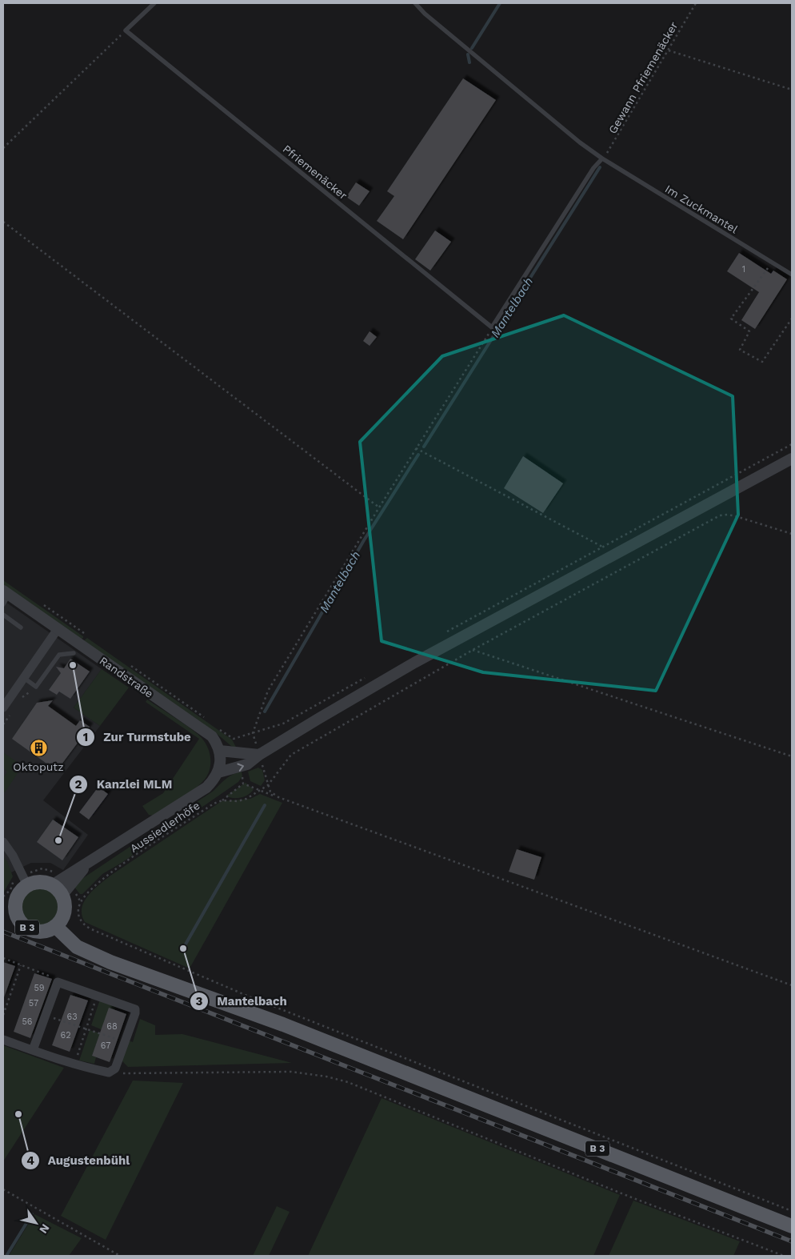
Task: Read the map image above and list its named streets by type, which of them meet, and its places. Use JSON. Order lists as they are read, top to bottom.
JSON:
{
  "streets": {
    "main road": ["B 3"],
    "street": ["Randstraße"],
    "lane": ["Pfriemenäcker", "Im Zuckmantel"],
    "path": ["Gewann Pfriemenäcker", "Aussiedlerhöfe"]
  },
  "crossings": [
    ["Gewann Pfriemenäcker", "Im Zuckmantel"]
  ],
  "water": ["Mantelbach"],
  "places": {
    "other": [
      "Zur Turmstube",
      "Kanzlei MLM",
      "Mantelbach",
      "Augustenbühl"
    ],
    "building": ["Oktoputz"]
  },
  "house_numbers": [
    "1",
    "59",
    "57",
    "63",
    "56",
    "68",
    "62",
    "67"
  ],
  "north": "bottom right"
}
